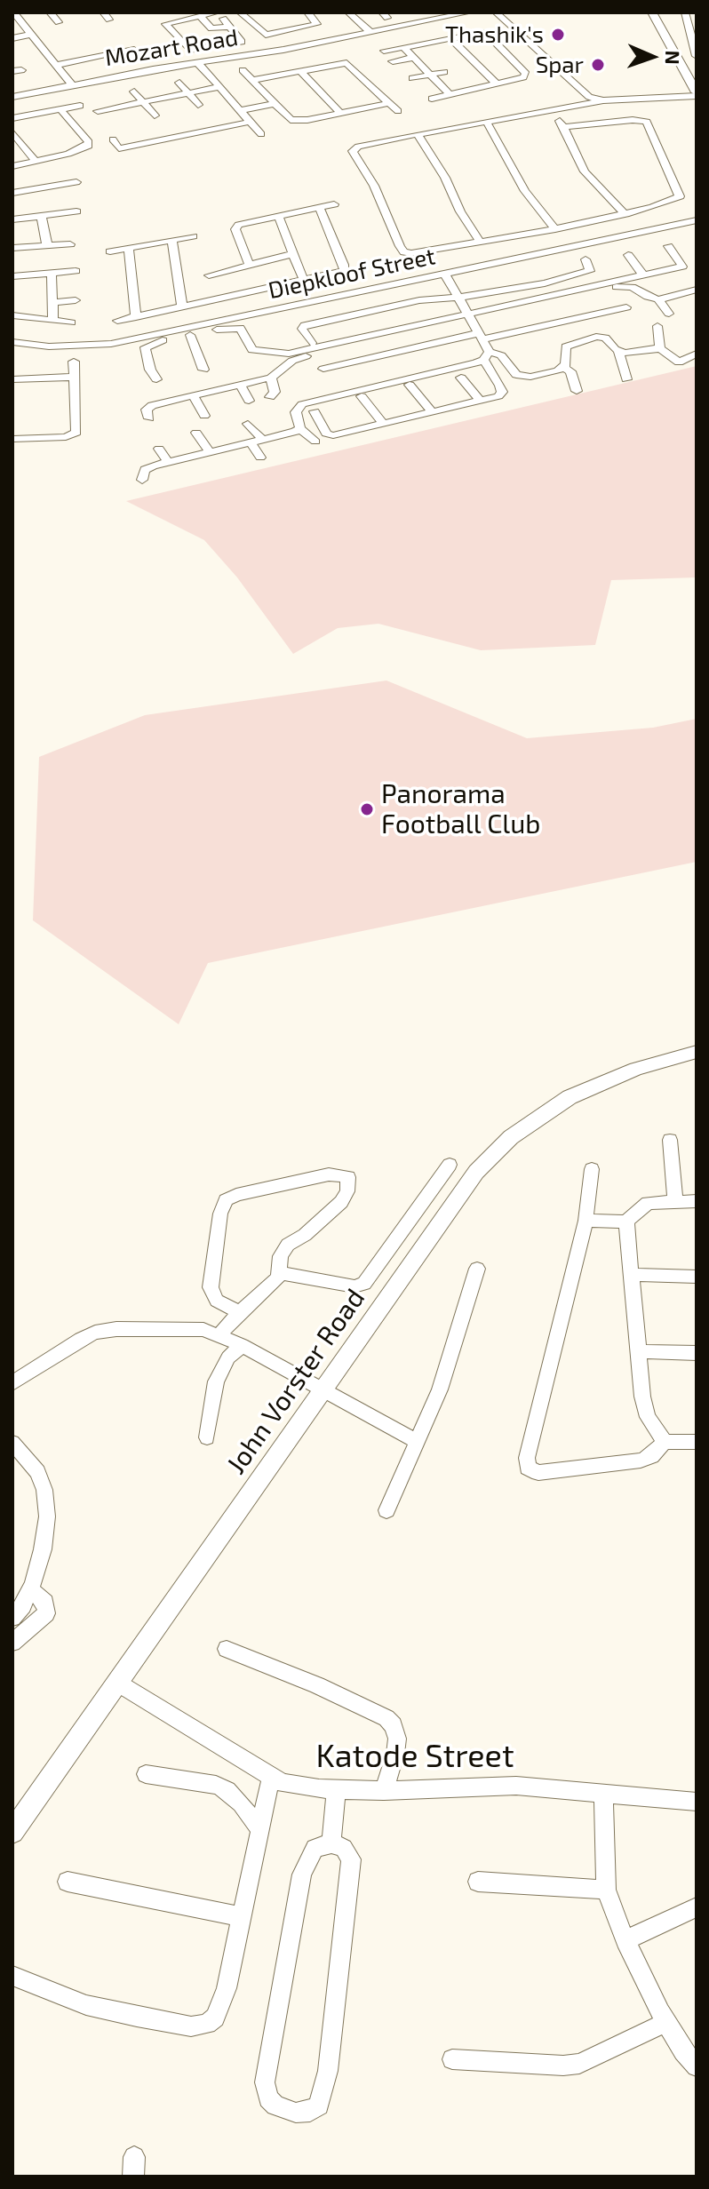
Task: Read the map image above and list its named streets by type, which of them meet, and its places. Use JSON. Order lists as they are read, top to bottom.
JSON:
{
  "streets": {
    "street": [
      "Mozart Road",
      "Diepkloof Street",
      "John Vorster Road",
      "Katode Street"
    ]
  },
  "crossings": [
    ["John Vorster Road", "Katode Street"]
  ],
  "places": ["Thashik's", "Spar", "Panorama Football Club"],
  "north": "right"
}
